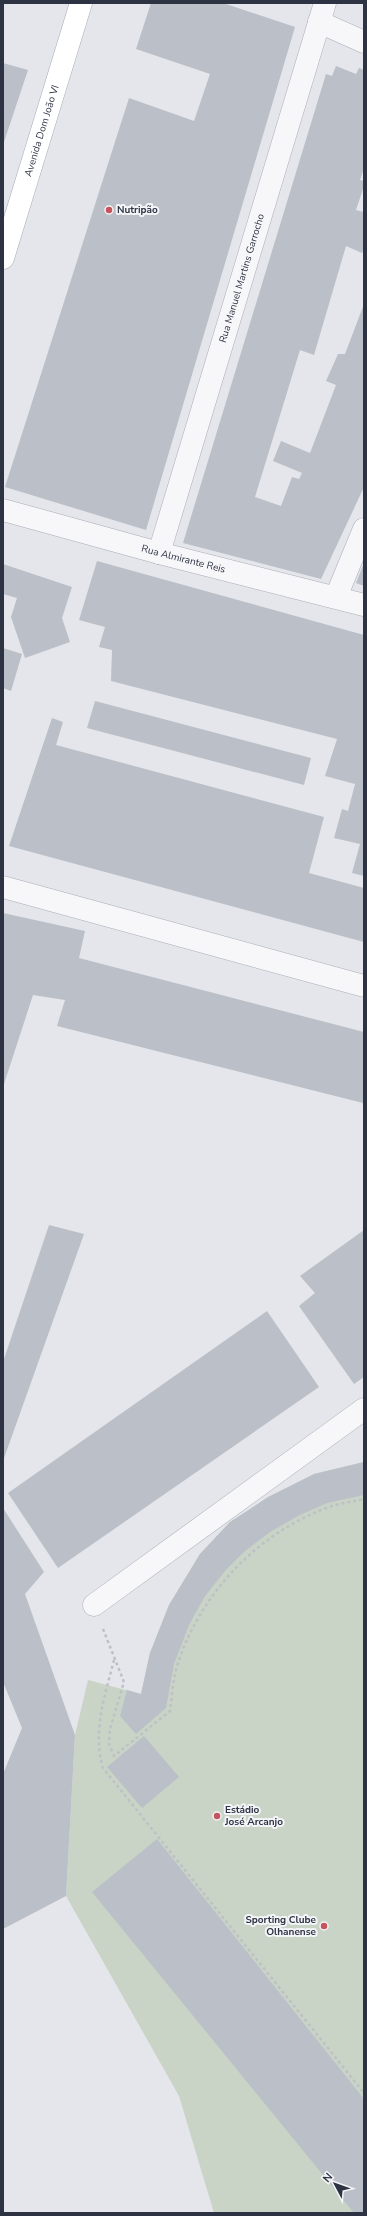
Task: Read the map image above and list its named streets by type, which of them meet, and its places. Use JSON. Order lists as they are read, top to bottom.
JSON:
{
  "streets": {
    "main road": ["Avenida Dom João VI"],
    "street": ["Rua Manuel Martins Garrocho", "Rua Almirante Reis"]
  },
  "crossings": [
    ["Rua Manuel Martins Garrocho", "Rua Almirante Reis"]
  ],
  "places": ["Nutripão", "Estádio José Arcanjo", "Sporting Clube Olhanense"],
  "north": "top left"
}
